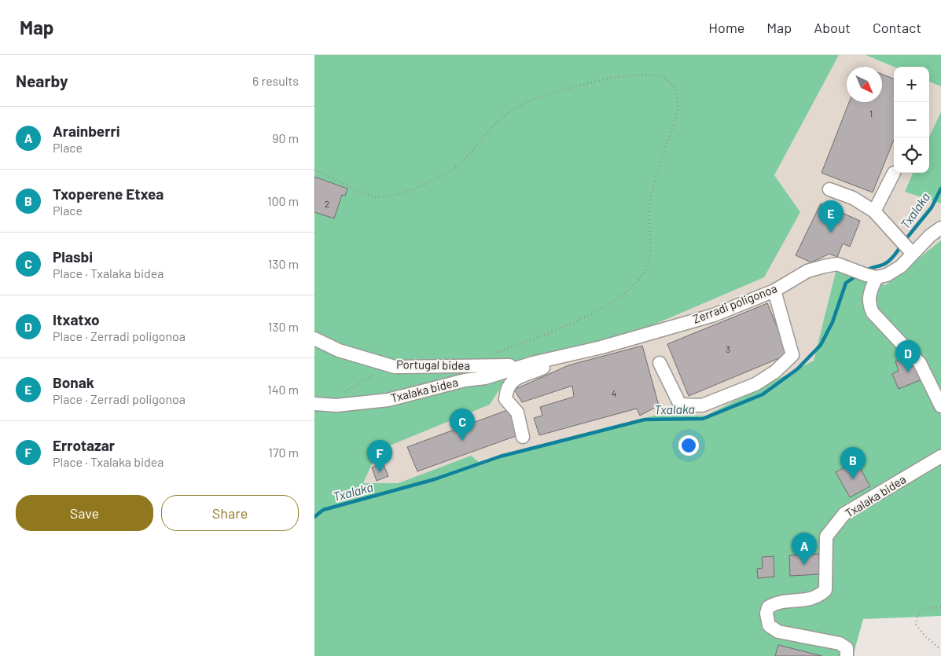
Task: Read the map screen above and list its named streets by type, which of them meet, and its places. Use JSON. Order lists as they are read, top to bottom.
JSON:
{
  "streets": {
    "street": ["Zerradi poligonoa", "Portugal bidea", "Txalaka bidea"]
  },
  "crossings": [
    ["Zerradi poligonoa", "Portugal bidea"],
    ["Zerradi poligonoa", "Txalaka bidea"],
    ["Portugal bidea", "Txalaka bidea"]
  ],
  "water": ["Txalaka"],
  "house_numbers": [
    "1",
    "2",
    "3",
    "4"
  ],
  "north": "bottom right",
  "page": {
    "header": "Map",
    "nav": [
      "Home",
      "Map",
      "About",
      "Contact"
    ],
    "heading": ["Nearby", "6 results"],
    "map_buttons": ["+", "−"],
    "list": [
      {
        "mark": "A",
        "name": "Arainberri",
        "note": "Place",
        "value": "90 m"
      },
      {
        "mark": "B",
        "name": "Txoperene Etxea",
        "note": "Place",
        "value": "100 m"
      },
      {
        "mark": "C",
        "name": "Plasbi",
        "note": "Place · Txalaka bidea",
        "value": "130 m"
      },
      {
        "mark": "D",
        "name": "Itxatxo",
        "note": "Place · Zerradi poligonoa",
        "value": "130 m"
      },
      {
        "mark": "E",
        "name": "Bonak",
        "note": "Place · Zerradi poligonoa",
        "value": "140 m"
      },
      {
        "mark": "F",
        "name": "Errotazar",
        "note": "Place · Txalaka bidea",
        "value": "170 m"
      }
    ],
    "pins": [
      "E",
      "D",
      "C",
      "F",
      "B",
      "A"
    ],
    "buttons": ["Save", "Share"]
  }
}
